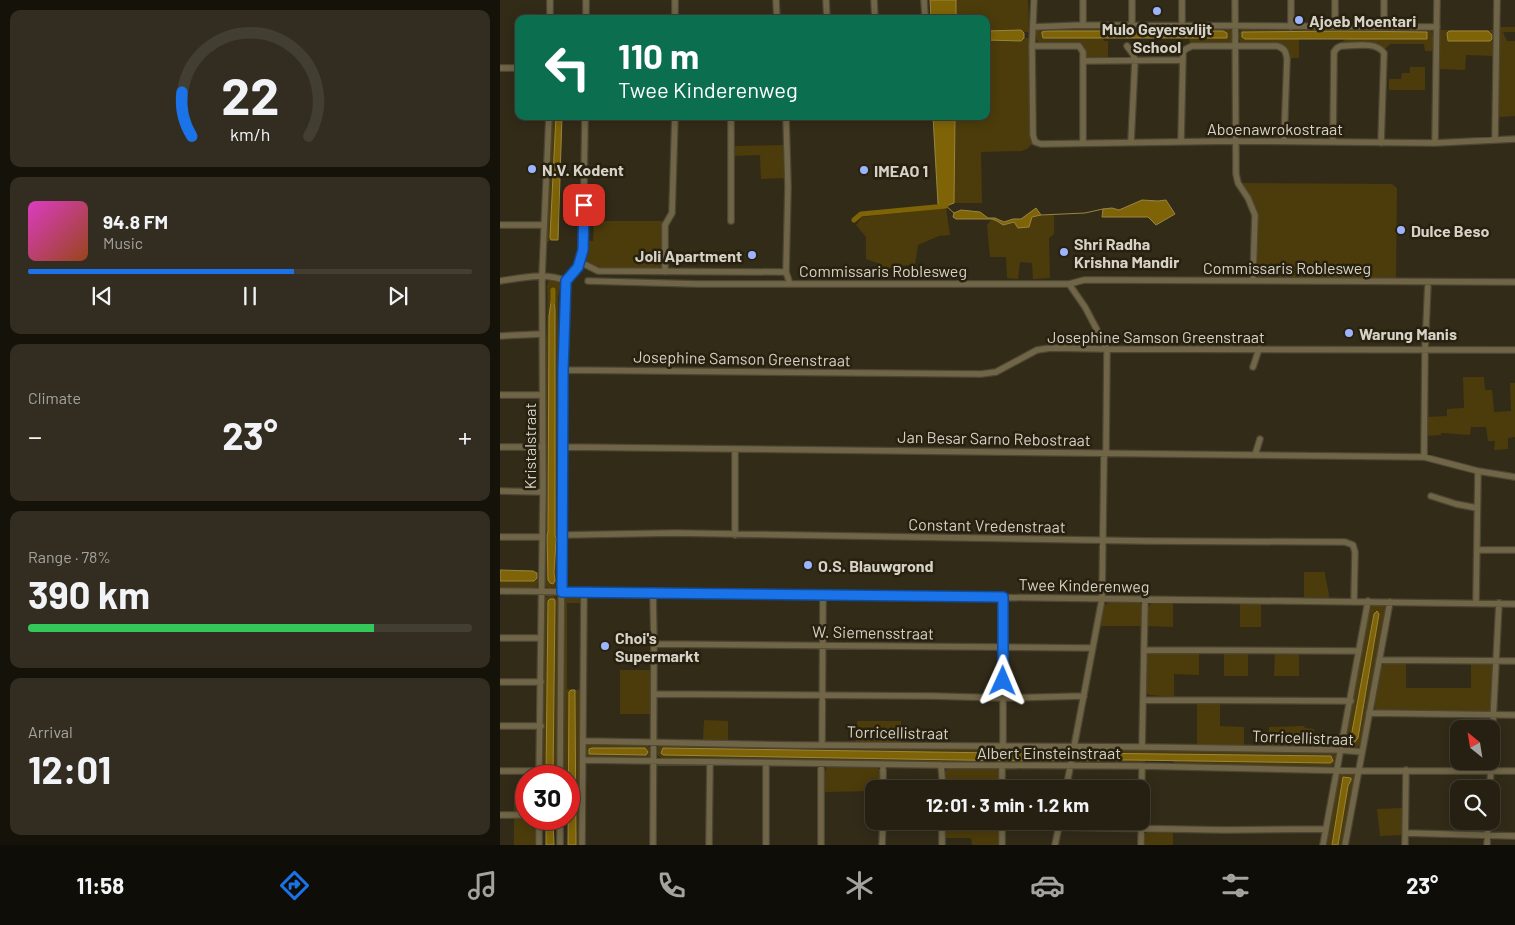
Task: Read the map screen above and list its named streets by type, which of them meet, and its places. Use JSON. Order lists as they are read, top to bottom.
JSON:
{
  "streets": {
    "street": [
      "Aboenawrokostraat",
      "Commissaris Roblesweg",
      "Josephine Samson Greenstraat",
      "Jan Besar Sarno Rebostraat",
      "Kristalstraat",
      "Constant Vredenstraat",
      "Twee Kinderenweg",
      "W. Siemensstraat",
      "Torricellistraat",
      "Albert Einsteinstraat"
    ]
  },
  "crossings": [
    ["Kristalstraat", "Twee Kinderenweg"],
    ["Constant Vredenstraat", "Twee Kinderenweg"]
  ],
  "places": [
    "Mulo Geyersvlijt School",
    "Ajoeb Moentari",
    "N.V. Kodent",
    "IMEAO 1",
    "Dulce Beso",
    "Shri Radha Krishna Mandir",
    "Joli Apartment",
    "Warung Manis",
    "O.S. Blauwgrond",
    "Choi's Supermarkt"
  ],
  "north": "top left",
  "page": {
    "turn": ["110 m", "Twee Kinderenweg"],
    "song": ["94.8 FM", "Music"],
    "tile": [
      "Climate",
      ["Range · 78%", "390 km"],
      ["Arrival", "12:01"]
    ],
    "heat": ["−", "23°", "+"],
    "limit": "30",
    "trip": "12:01 · 3 min · 1.2 km",
    "tabs": ["11:58", "23°"],
    "gauge": ["22", "km/h"]
  }
}
